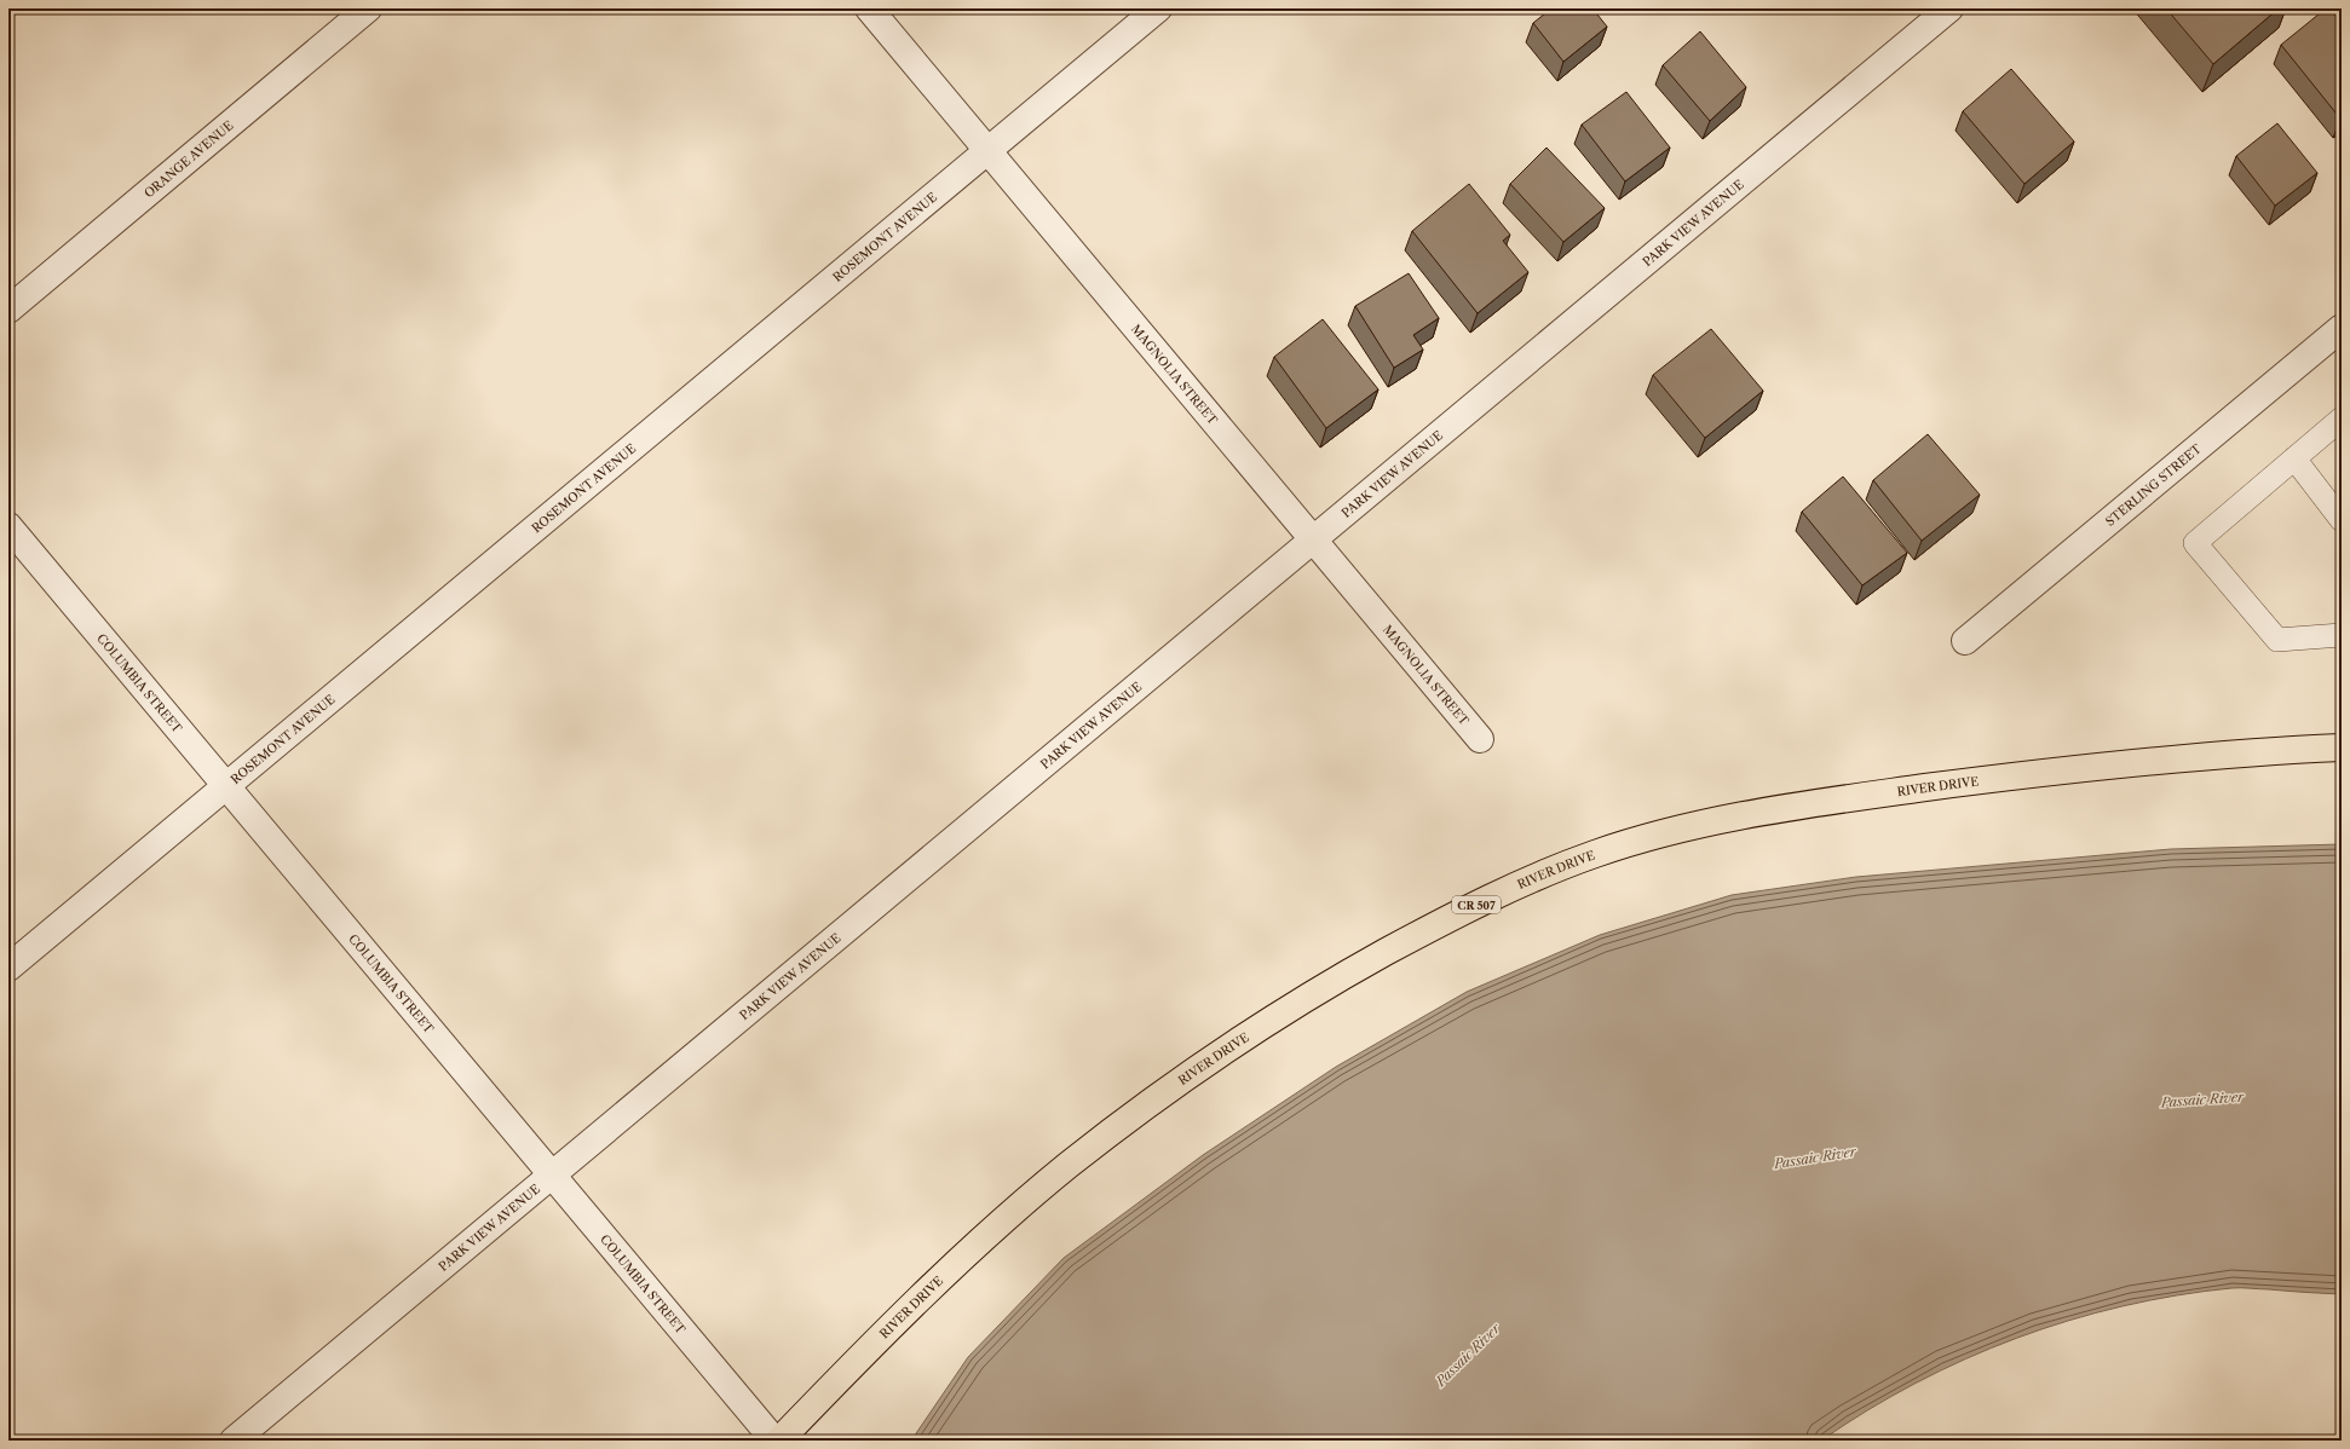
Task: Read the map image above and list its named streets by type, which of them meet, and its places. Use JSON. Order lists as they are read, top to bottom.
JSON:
{
  "streets": {
    "main road": ["RIVER DRIVE", "CR 507"],
    "street": [
      "ORANGE AVENUE",
      "PARK VIEW AVENUE",
      "ROSEMONT AVENUE",
      "MAGNOLIA STREET",
      "STERLING STREET",
      "COLUMBIA STREET"
    ]
  },
  "crossings": [
    ["PARK VIEW AVENUE", "MAGNOLIA STREET"],
    ["PARK VIEW AVENUE", "COLUMBIA STREET"],
    ["ROSEMONT AVENUE", "MAGNOLIA STREET"],
    ["ROSEMONT AVENUE", "COLUMBIA STREET"]
  ],
  "water": ["Passaic River"]
}
